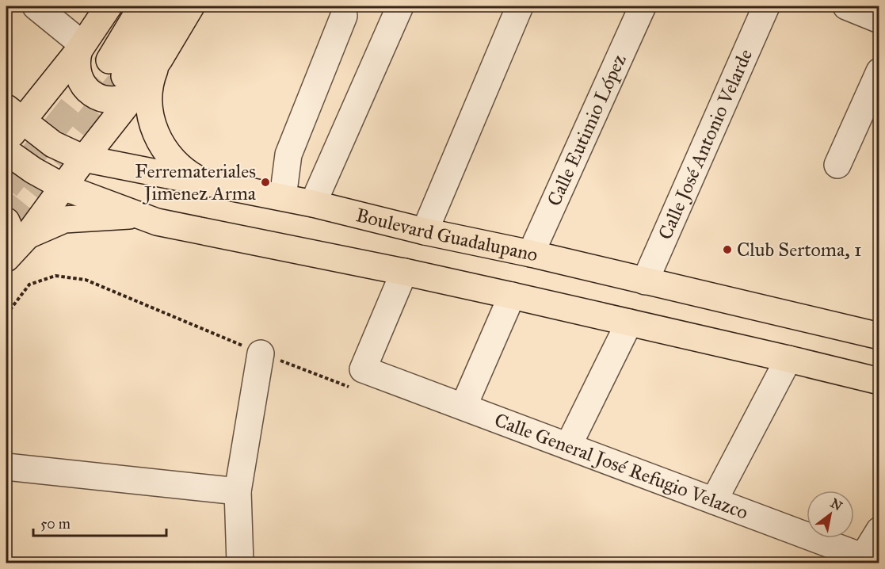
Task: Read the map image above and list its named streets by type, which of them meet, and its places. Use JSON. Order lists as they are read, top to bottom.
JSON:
{
  "streets": {
    "main road": ["Boulevard Guadalupano"],
    "street": ["Calle Eutimio López", "Calle José Antonio Velarde", "Calle General José Refugio Velazco"]
  },
  "crossings": [
    ["Calle Eutimio López", "Boulevard Guadalupano"],
    ["Calle José Antonio Velarde", "Boulevard Guadalupano"]
  ],
  "places": ["Ferremateriales Jimenez Arma", "Club Sertoma, 1"],
  "scale_bar": "50 m",
  "north": "top right"
}
